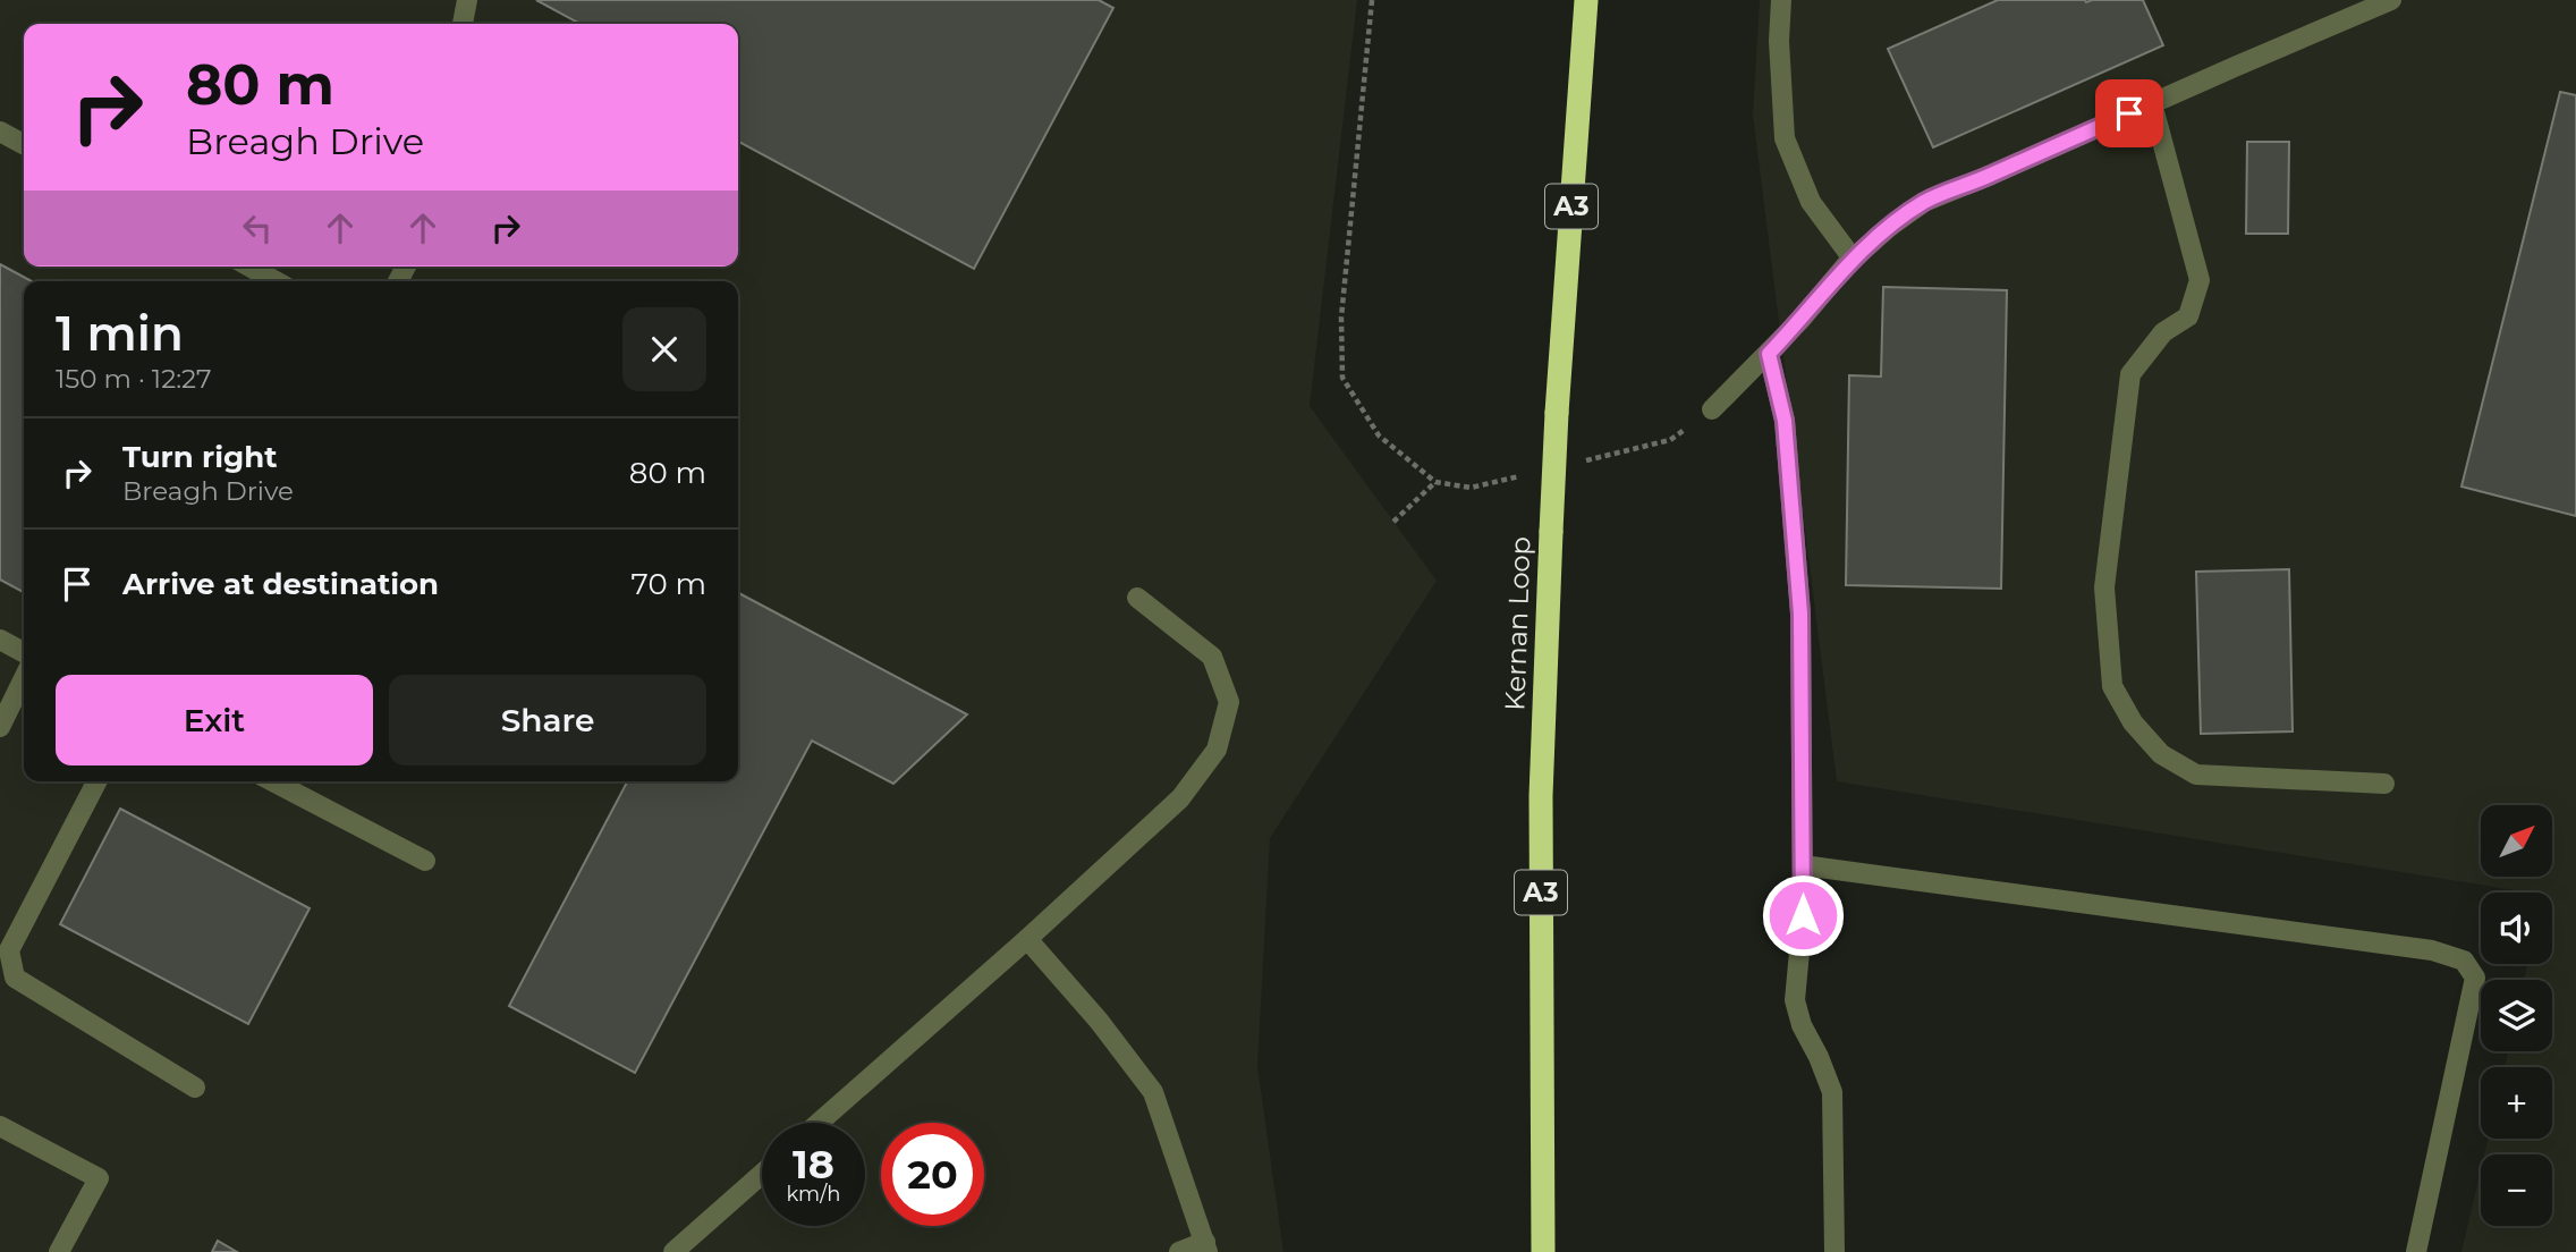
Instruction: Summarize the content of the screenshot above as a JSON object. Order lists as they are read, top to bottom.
{
  "streets": {
    "highway": ["A3", "Kernan Loop"]
  },
  "north": "top right",
  "page": {
    "turn": ["80 m", "Breagh Drive"],
    "heading": ["1 min", "150 m · 12:27"],
    "list": [
      {
        "name": "Turn right",
        "note": "Breagh Drive",
        "value": "80 m"
      },
      {
        "name": "Arrive at destination",
        "value": "70 m"
      }
    ],
    "buttons": ["Exit", "Share"],
    "map_buttons": ["+", "−"],
    "speed": "18 km/h",
    "limit": "20"
  }
}
